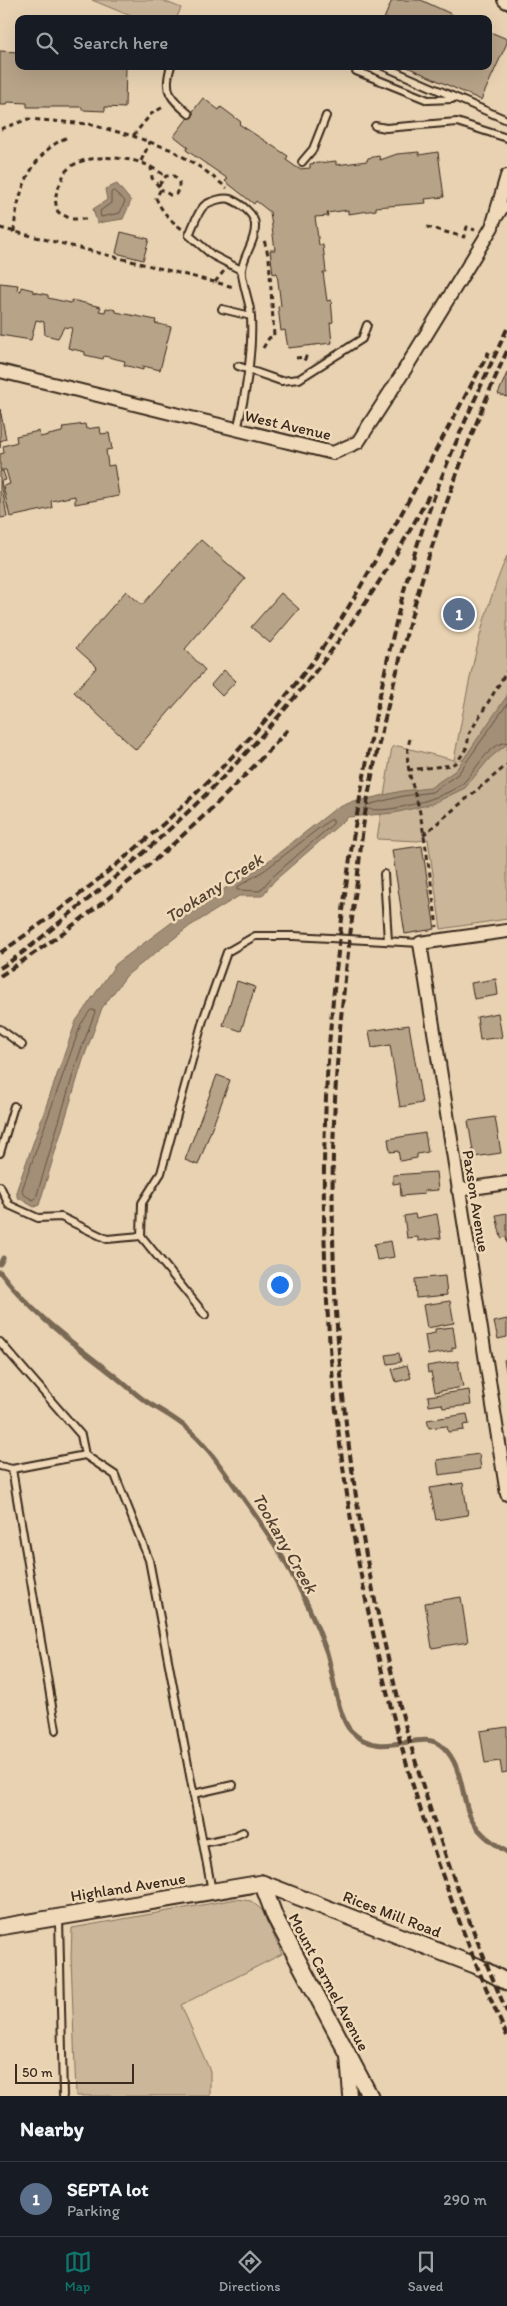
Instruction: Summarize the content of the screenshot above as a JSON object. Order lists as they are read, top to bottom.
{
  "streets": {
    "street": [
      "West Avenue",
      "Paxson Avenue",
      "Highland Avenue",
      "Rices Mill Road",
      "Mount Carmel Avenue"
    ]
  },
  "crossings": [
    ["Highland Avenue", "Rices Mill Road"],
    ["Highland Avenue", "Mount Carmel Avenue"],
    ["Rices Mill Road", "Mount Carmel Avenue"]
  ],
  "water": ["Tookany Creek"],
  "scale_bar": "50 m",
  "page": {
    "search": "Search here",
    "pins": "1",
    "scale": "50 m",
    "heading": "Nearby",
    "list": [
      {
        "mark": "1",
        "name": "SEPTA lot",
        "note": "Parking",
        "value": "290 m"
      }
    ],
    "nav": ["Map", "Directions", "Saved"]
  }
}
